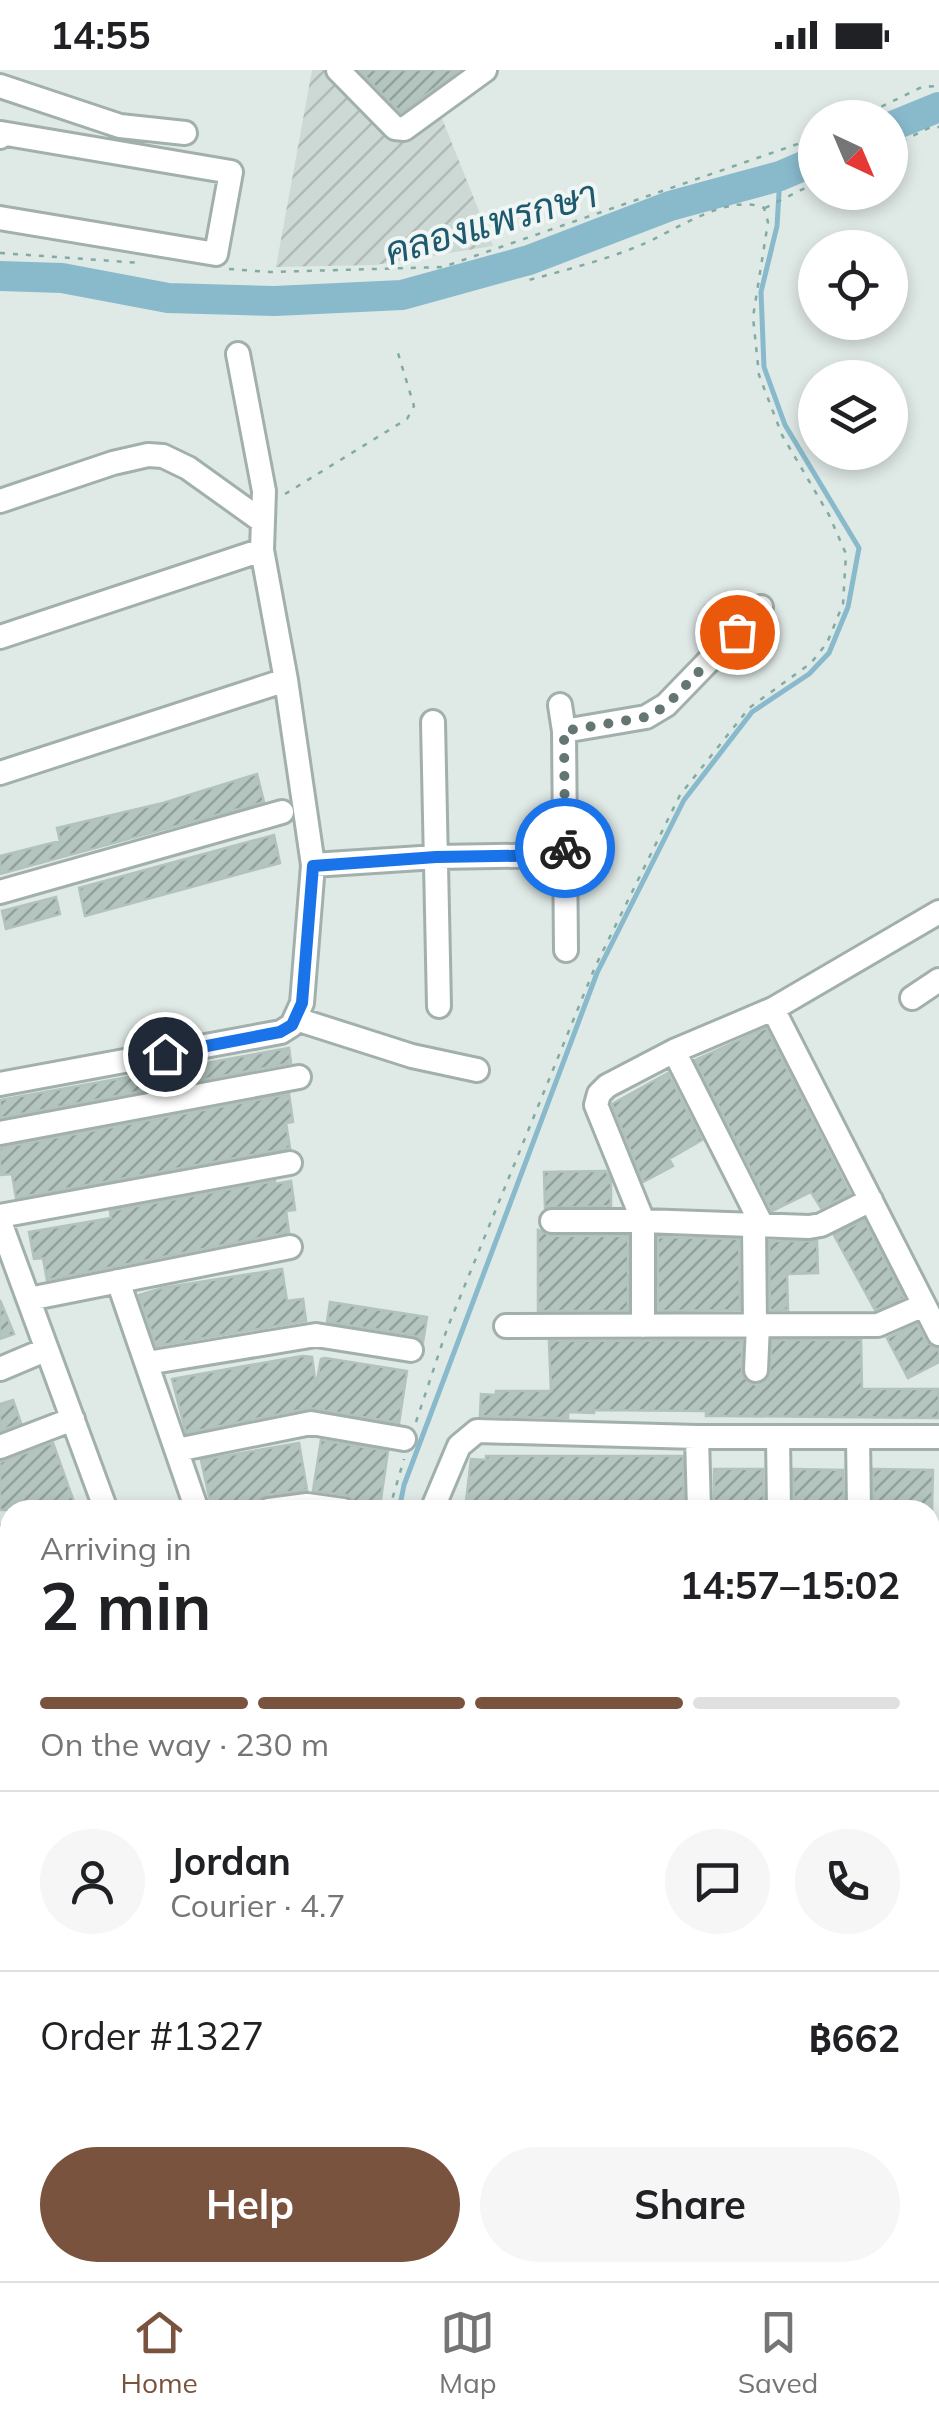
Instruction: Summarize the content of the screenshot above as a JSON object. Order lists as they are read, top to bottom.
{
  "water": ["คลองแพรกษา"],
  "north": "bottom right",
  "page": {
    "status": "14:55",
    "heading": ["2 min", "Arriving in", "14:57–15:02"],
    "panel": [
      "Jordan",
      "Courier · 4.7",
      "Order #1327",
      "฿662"
    ],
    "bar": "On the way · 230 m",
    "buttons": ["Help", "Share"],
    "tabs": ["Home", "Map", "Saved"]
  }
}
